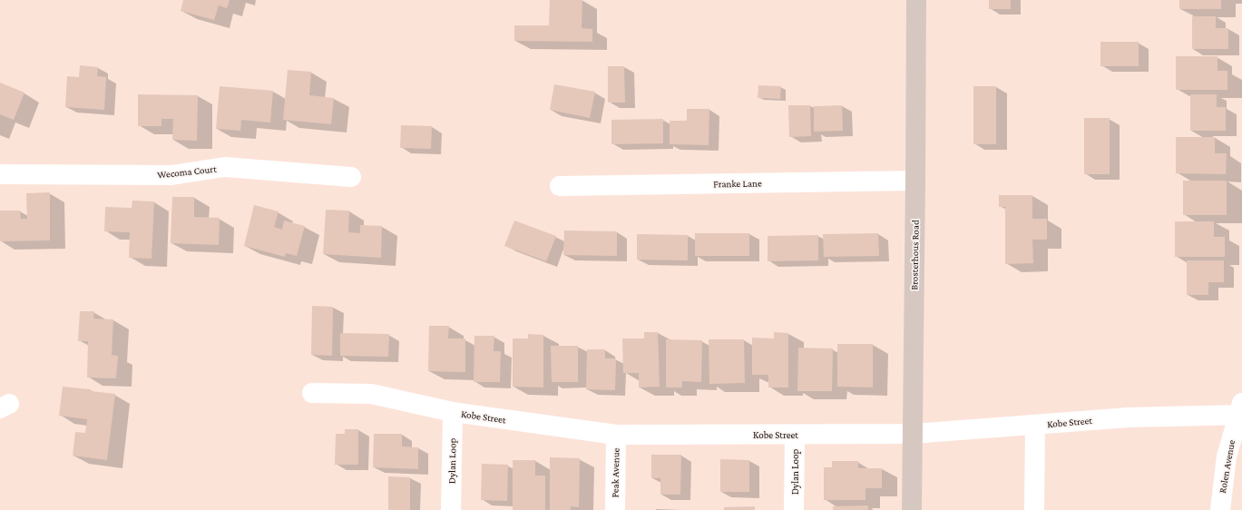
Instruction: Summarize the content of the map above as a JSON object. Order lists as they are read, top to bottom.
{
  "streets": {
    "street": [
      "Wecoma Court",
      "Franke Lane",
      "Brosterhous Road",
      "Kobe Street",
      "Dylan Loop",
      "Rolen Avenue",
      "Peak Avenue"
    ]
  },
  "crossings": [
    ["Franke Lane", "Brosterhous Road"],
    ["Brosterhous Road", "Kobe Street"],
    ["Kobe Street", "Dylan Loop"],
    ["Kobe Street", "Rolen Avenue"],
    ["Kobe Street", "Peak Avenue"]
  ]
}
